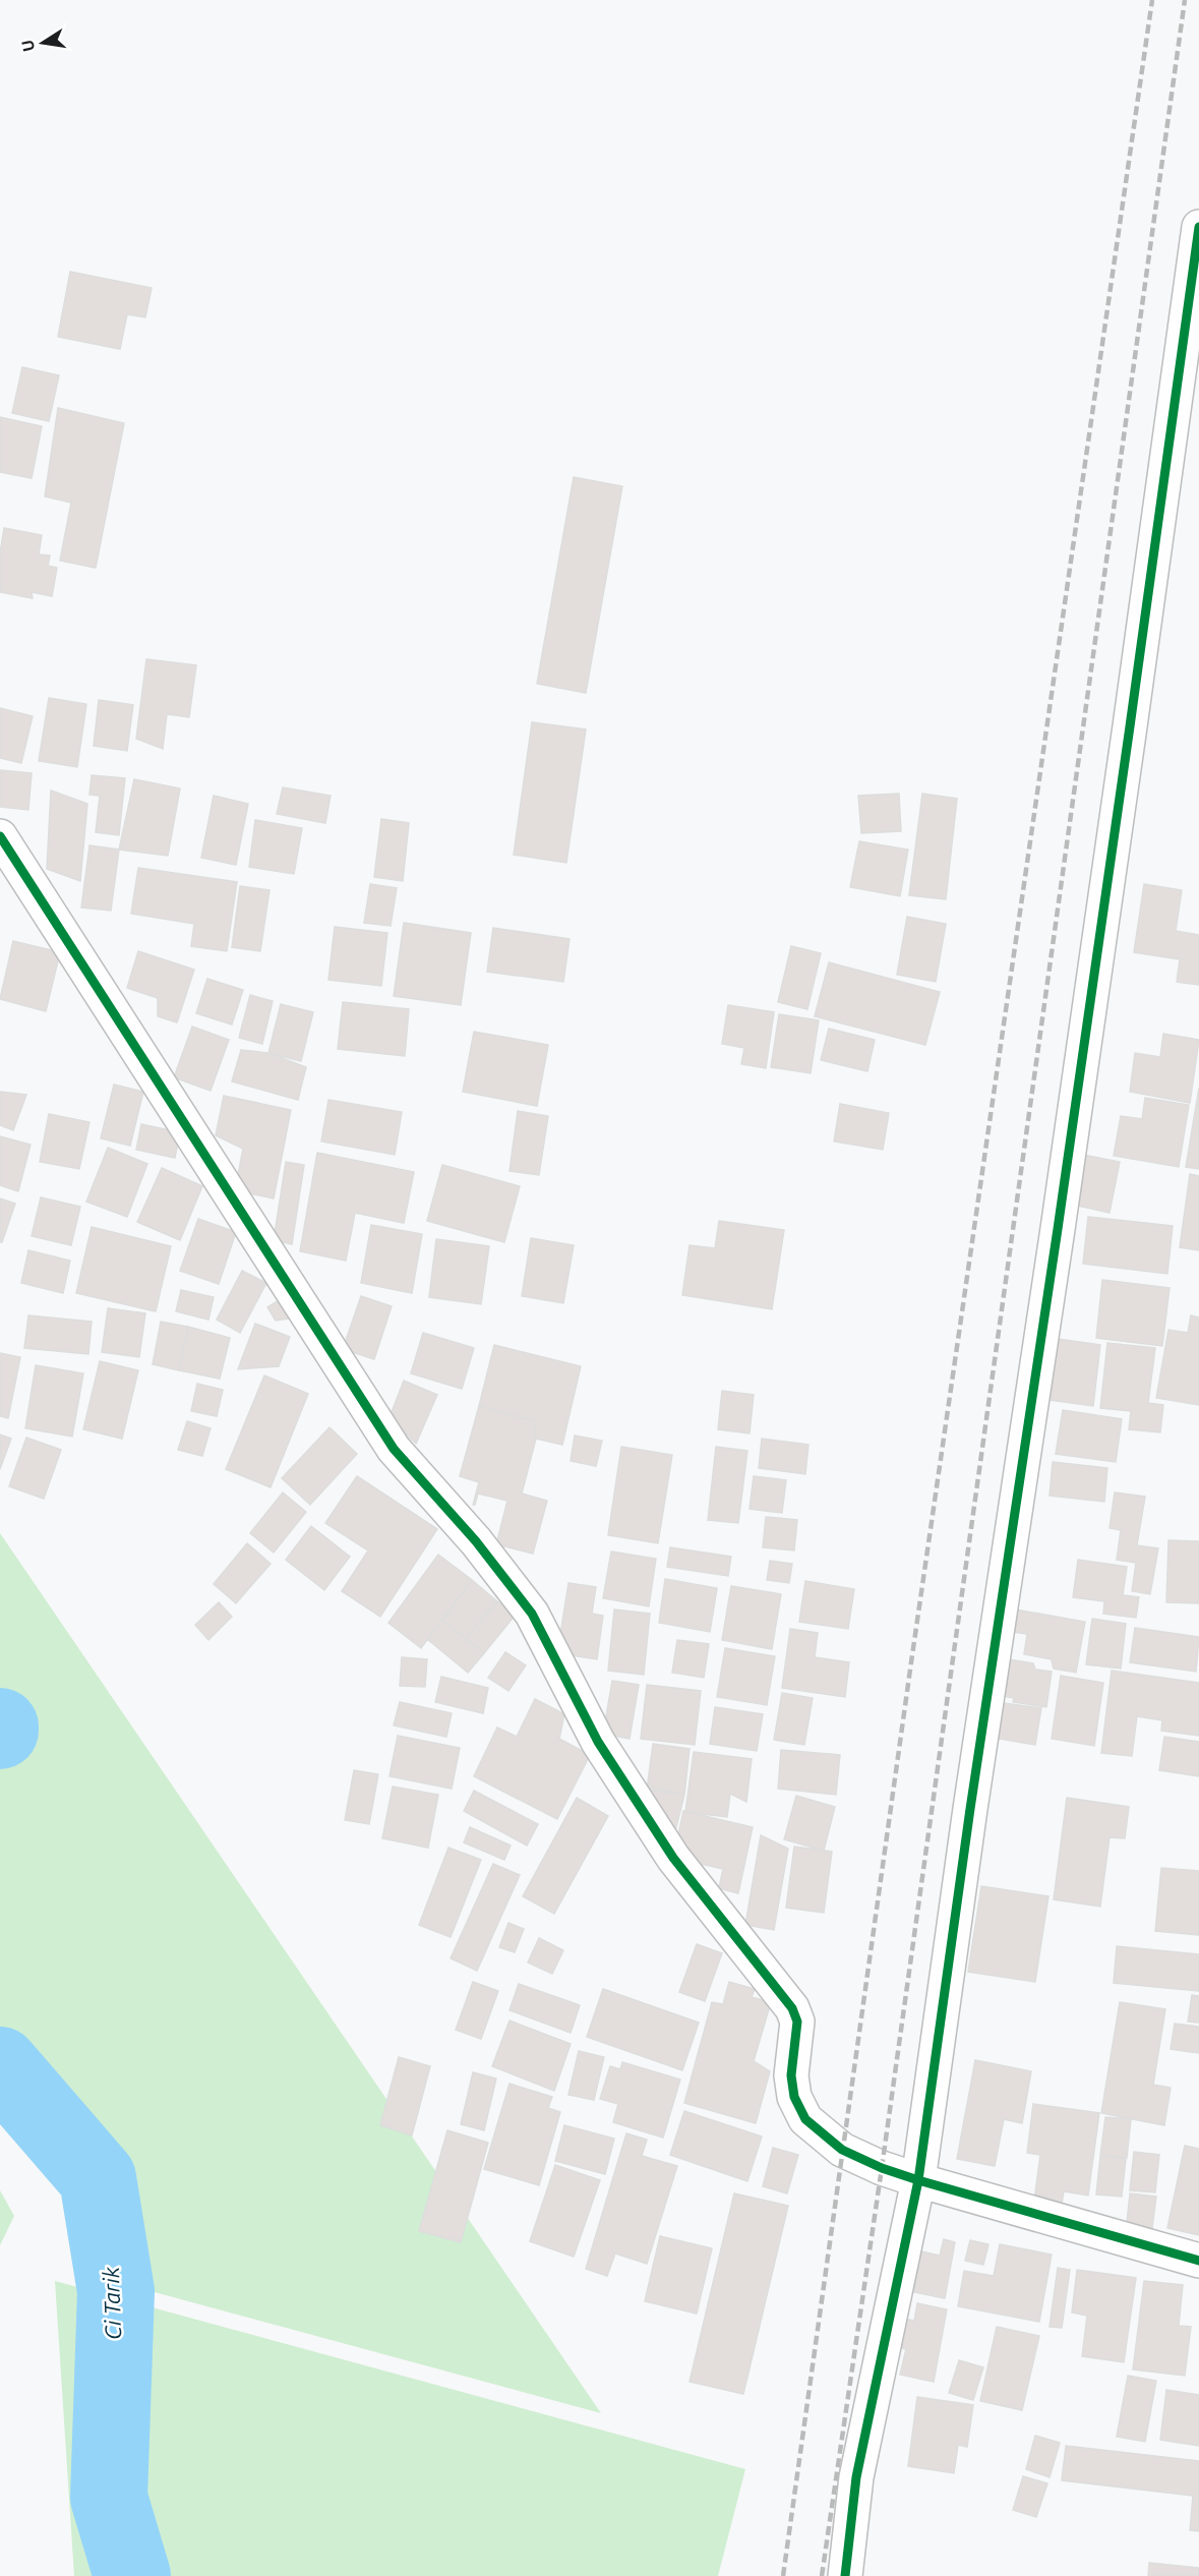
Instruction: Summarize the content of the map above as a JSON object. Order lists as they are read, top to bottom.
{
  "water": ["Ci Tarik"],
  "north": "left"
}
